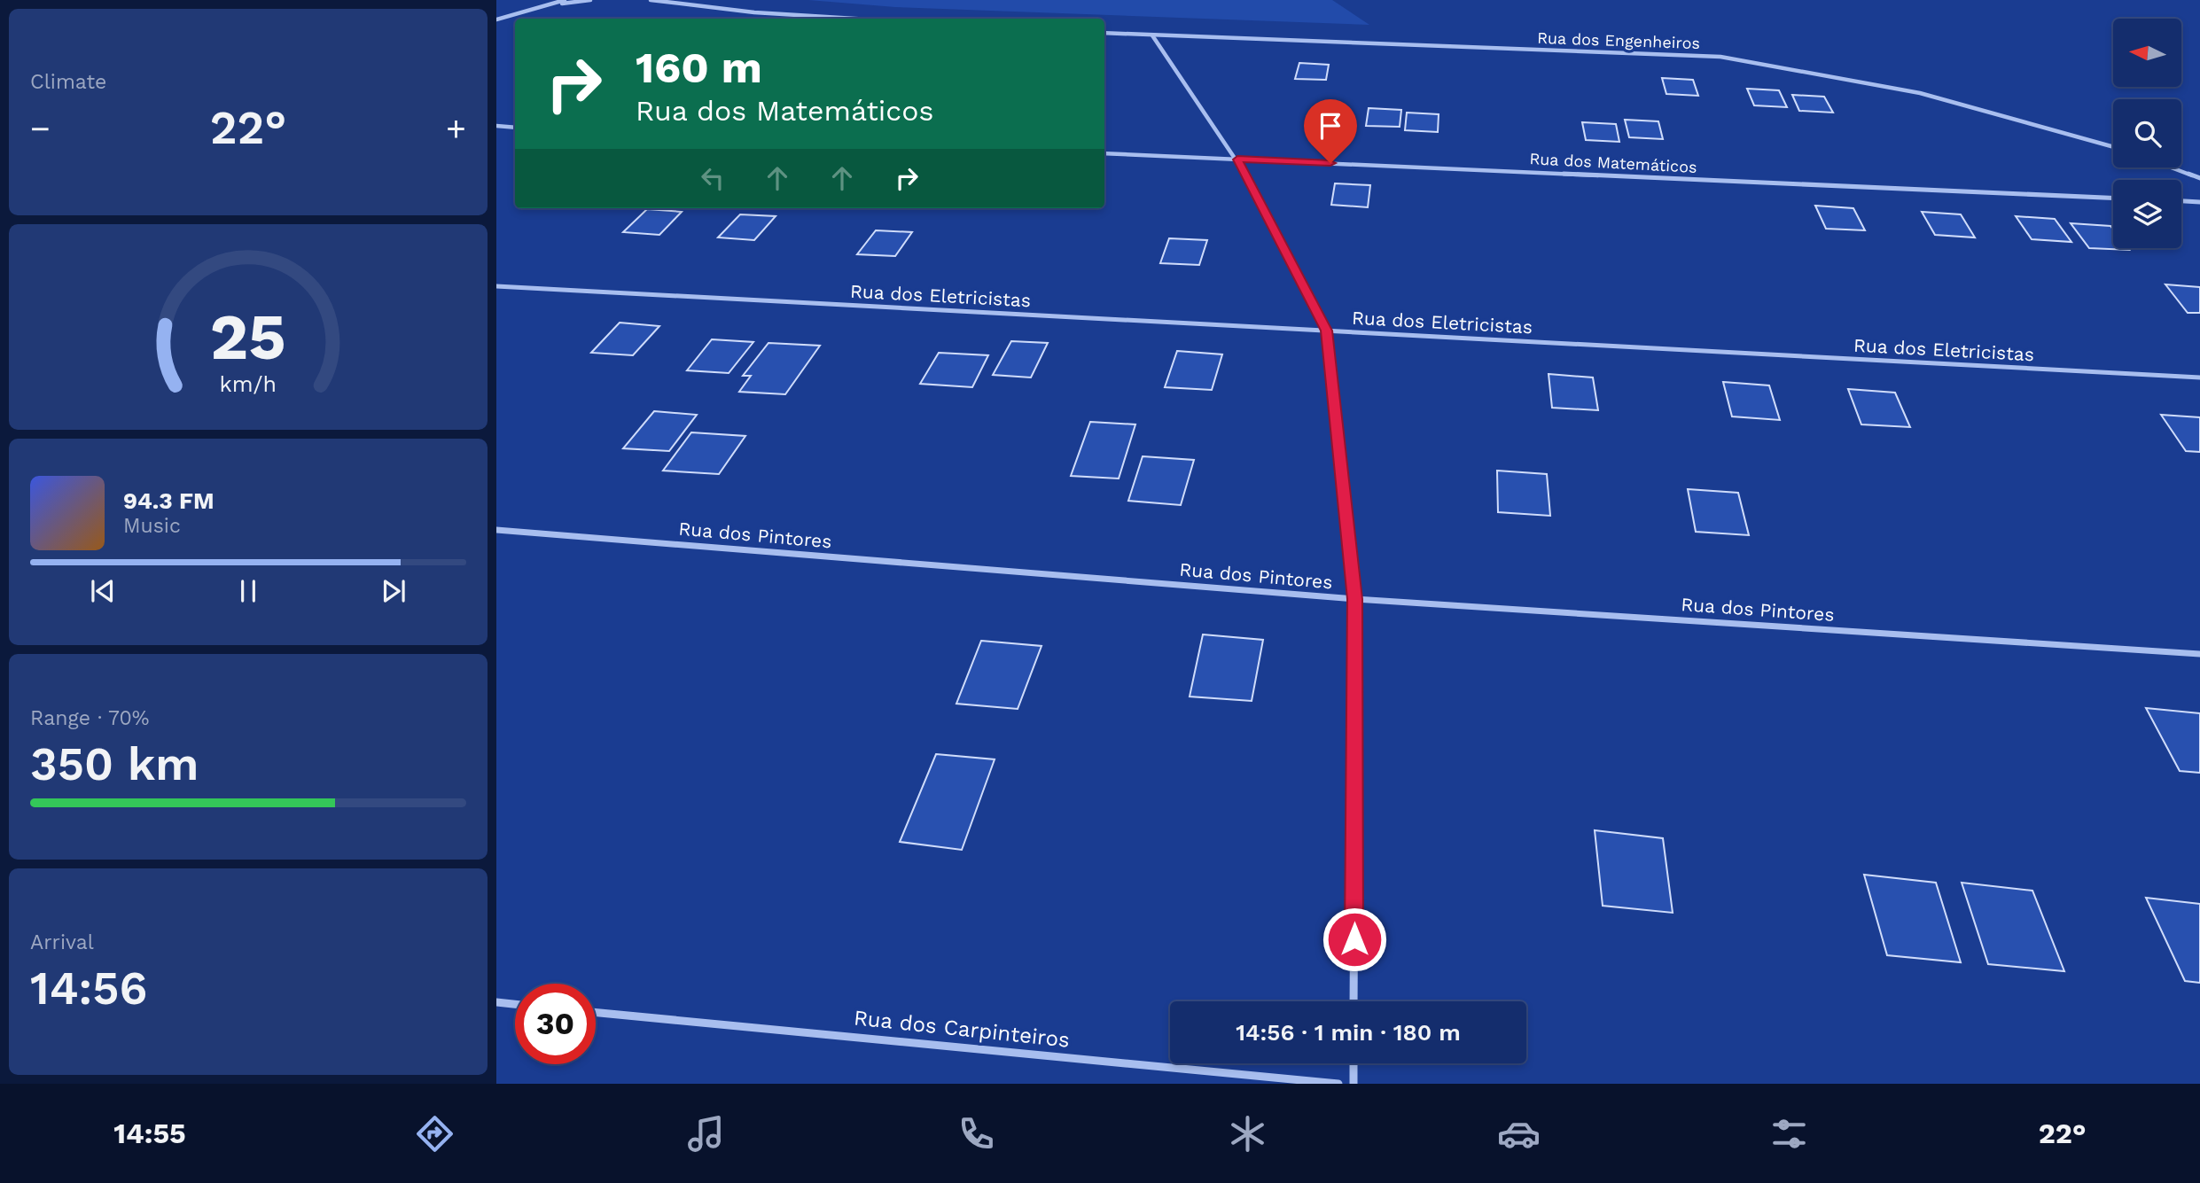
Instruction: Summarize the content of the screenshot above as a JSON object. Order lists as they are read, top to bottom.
{
  "streets": {
    "street": [
      "Rua dos Engenheiros",
      "Rua dos Matemáticos",
      "Rua dos Eletricistas",
      "Rua dos Pintores",
      "Rua dos Carpinteiros"
    ]
  },
  "north": "left",
  "page": {
    "tile": [
      "Climate",
      ["Range · 70%", "350 km"],
      ["Arrival", "14:56"]
    ],
    "turn": ["160 m", "Rua dos Matemáticos"],
    "heat": ["−", "22°", "+"],
    "song": ["94.3 FM", "Music"],
    "limit": "30",
    "trip": "14:56 · 1 min · 180 m",
    "tabs": ["14:55", "22°"],
    "gauge": ["25", "km/h"]
  }
}
